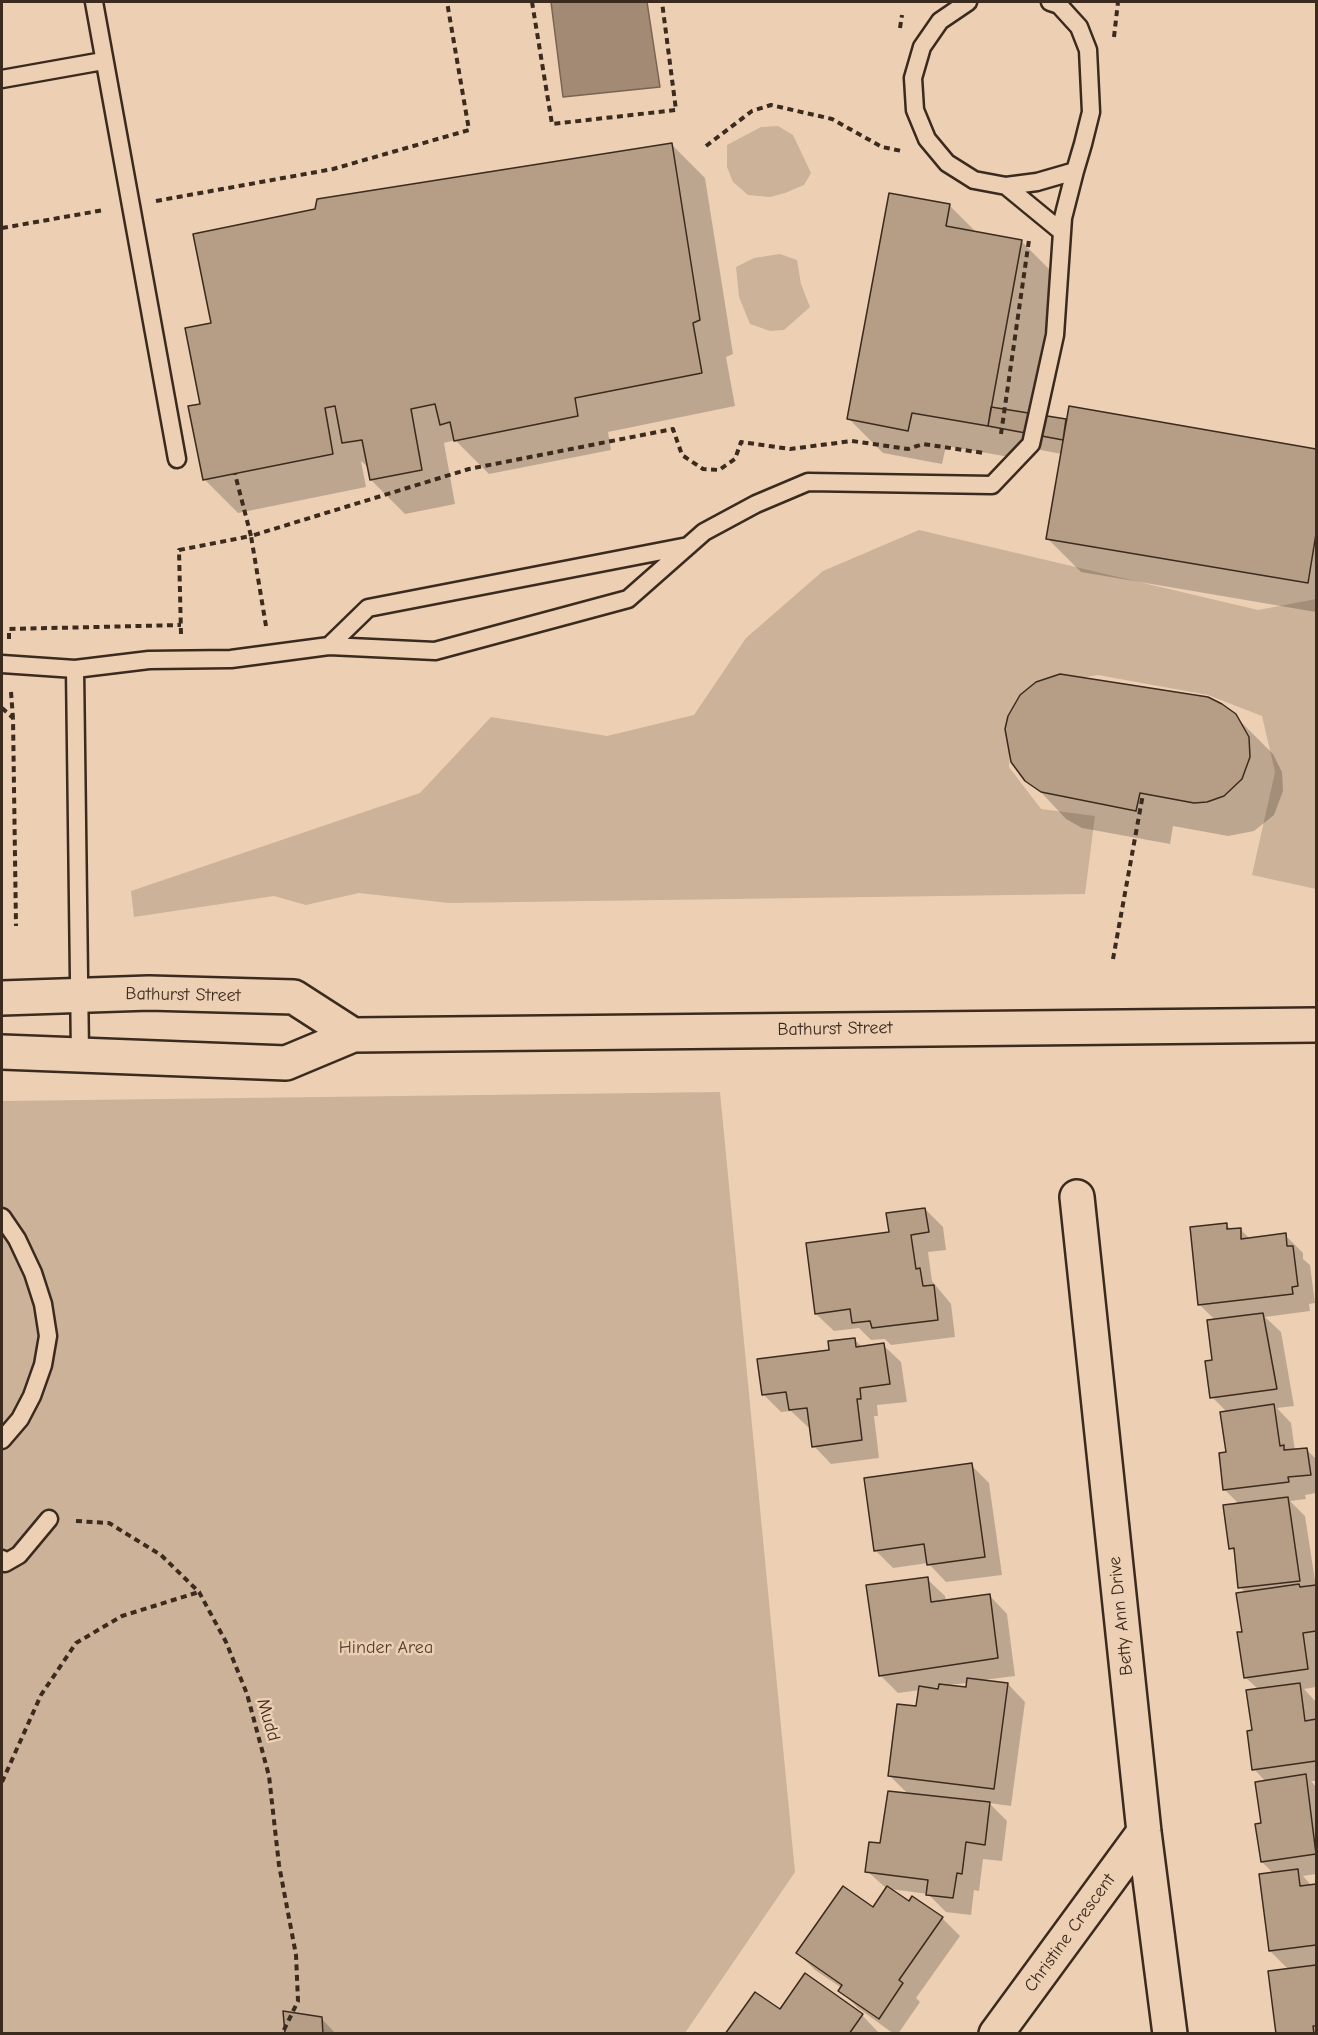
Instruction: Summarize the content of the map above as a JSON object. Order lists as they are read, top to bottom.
{
  "streets": {
    "main road": ["Bathurst Street", "Betty Ann Drive", "Christine Crescent"],
    "path": ["Mudd"]
  },
  "crossings": [
    ["Betty Ann Drive", "Christine Crescent"]
  ],
  "parks": ["Hinder Area"]
}
